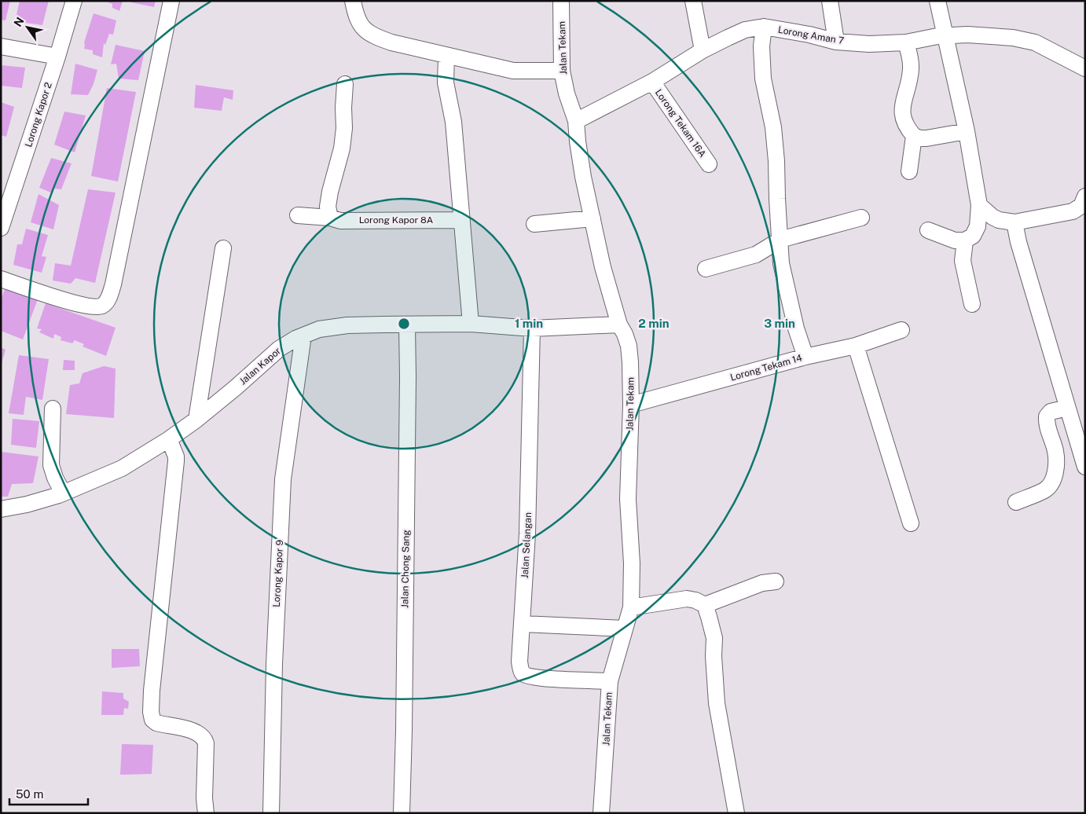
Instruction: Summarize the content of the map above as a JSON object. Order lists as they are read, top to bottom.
{
  "streets": {
    "street": [
      "Lorong Aman 7",
      "Jalan Tekam",
      "Lorong Kapor 2",
      "Lorong Tekam 16A",
      "Lorong Kapor 8A",
      "Jalan Kapor",
      "Lorong Tekam 14",
      "Jalan Selangan",
      "Jalan Chong Sang",
      "Lorong Kapor 9"
    ]
  },
  "crossings": [
    ["Lorong Aman 7", "Jalan Tekam"],
    ["Lorong Aman 7", "Lorong Tekam 16A"],
    ["Jalan Tekam", "Jalan Kapor"],
    ["Jalan Tekam", "Lorong Tekam 14"],
    ["Jalan Tekam", "Jalan Selangan"],
    ["Jalan Kapor", "Jalan Selangan"],
    ["Jalan Kapor", "Jalan Chong Sang"],
    ["Jalan Kapor", "Lorong Kapor 9"]
  ],
  "scale_bar": "50 m",
  "north": "top left",
  "rings": ["1 min", "2 min", "3 min"]
}
